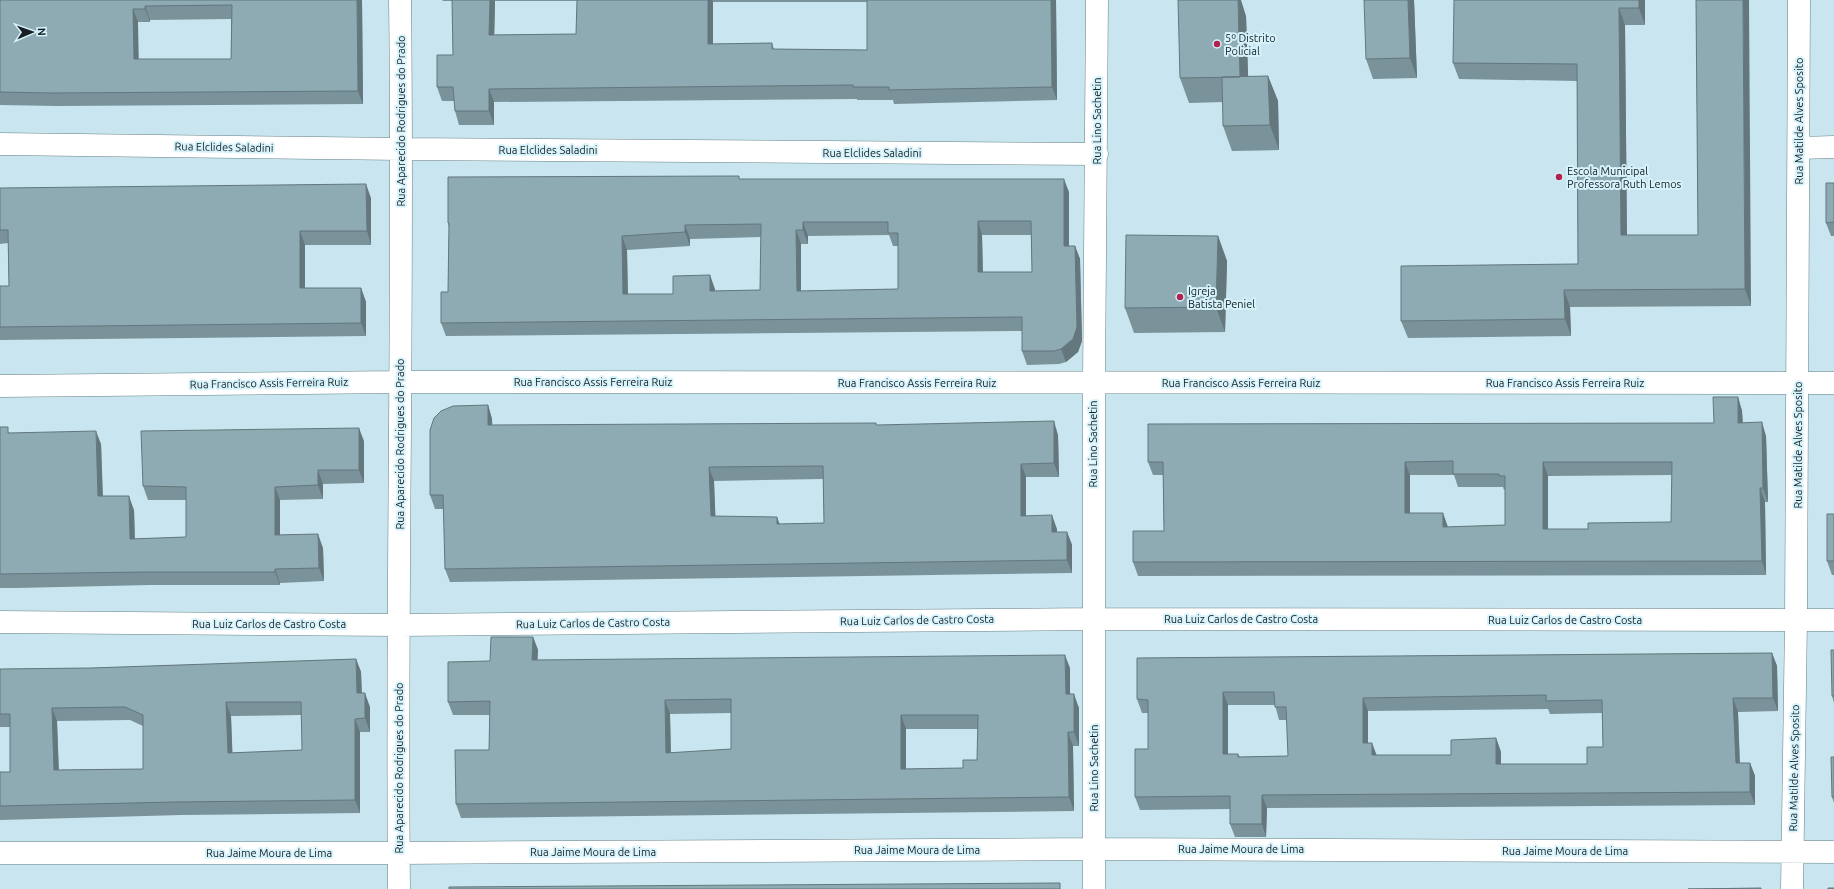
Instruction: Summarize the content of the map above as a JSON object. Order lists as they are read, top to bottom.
{
  "streets": {
    "street": [
      "Rua Aparecido Rodrigues do Prado",
      "Rua Lino Sachetin",
      "Rua Matilde Alves Sposito",
      "Rua Elclides Saladini",
      "Rua Francisco Assis Ferreira Ruiz",
      "Rua Luiz Carlos de Castro Costa",
      "Rua Jaime Moura de Lima"
    ]
  },
  "crossings": [
    ["Rua Aparecido Rodrigues do Prado", "Rua Elclides Saladini"],
    ["Rua Aparecido Rodrigues do Prado", "Rua Francisco Assis Ferreira Ruiz"],
    ["Rua Aparecido Rodrigues do Prado", "Rua Luiz Carlos de Castro Costa"],
    ["Rua Aparecido Rodrigues do Prado", "Rua Jaime Moura de Lima"],
    ["Rua Lino Sachetin", "Rua Elclides Saladini"],
    ["Rua Lino Sachetin", "Rua Francisco Assis Ferreira Ruiz"],
    ["Rua Lino Sachetin", "Rua Luiz Carlos de Castro Costa"],
    ["Rua Lino Sachetin", "Rua Jaime Moura de Lima"],
    ["Rua Matilde Alves Sposito", "Rua Francisco Assis Ferreira Ruiz"],
    ["Rua Matilde Alves Sposito", "Rua Luiz Carlos de Castro Costa"],
    ["Rua Matilde Alves Sposito", "Rua Jaime Moura de Lima"]
  ],
  "places": ["5º Distrito Policial", "Escola Municipal Professora Ruth Lemos", "Igreja Batista Peniel"],
  "north": "right"
}
